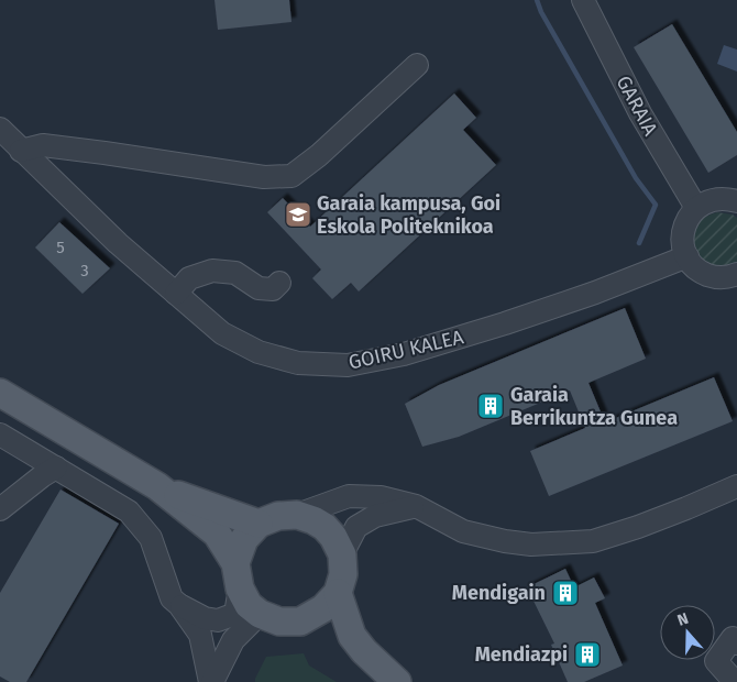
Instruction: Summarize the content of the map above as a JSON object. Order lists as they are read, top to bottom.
{
  "streets": {
    "street": ["GARAIA", "GOIRU KALEA"]
  },
  "places": {
    "school or university": ["Garaia kampusa, Goi Eskola Politeknikoa"],
    "building": ["Garaia Berrikuntza Gunea", "Mendigain", "Mendiazpi"]
  },
  "house_numbers": ["5", "3"],
  "north": "top"
}
